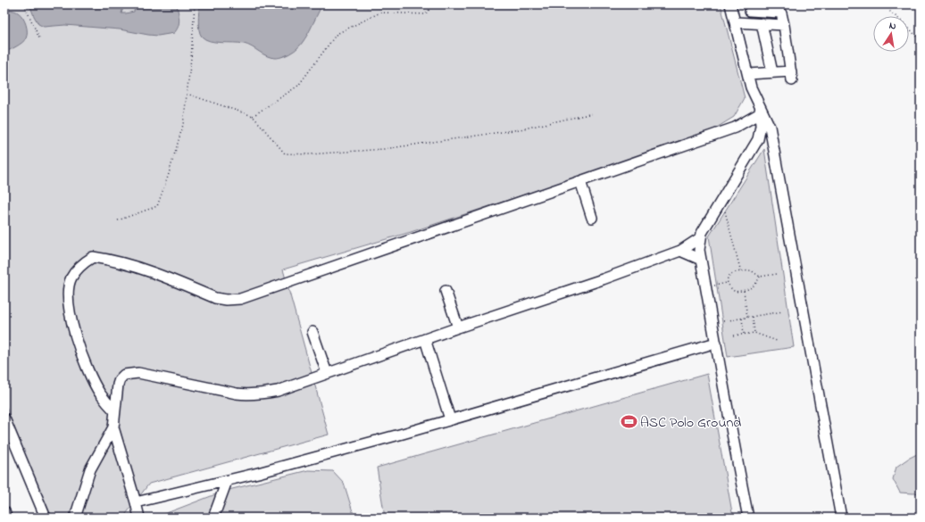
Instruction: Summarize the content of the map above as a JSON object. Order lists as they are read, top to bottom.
{
  "places": {
    "sports": ["ASC Polo Ground"]
  },
  "north": "top"
}
